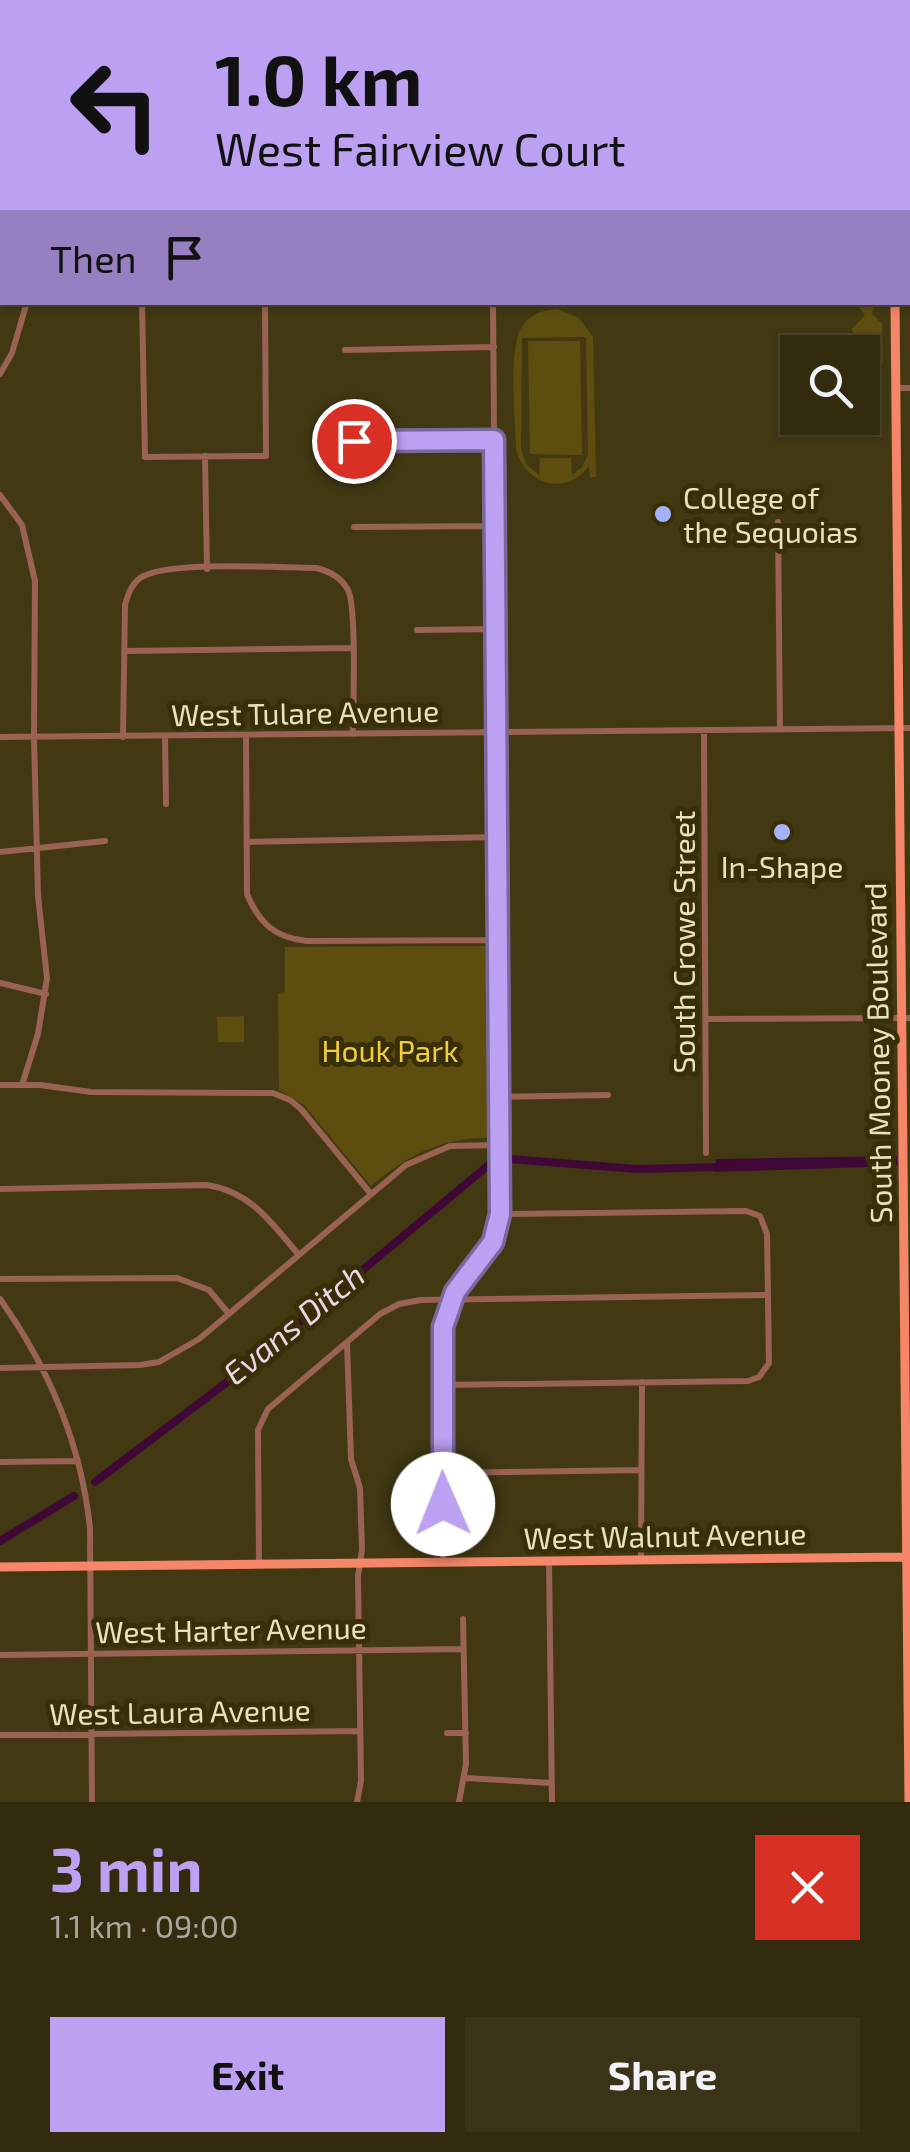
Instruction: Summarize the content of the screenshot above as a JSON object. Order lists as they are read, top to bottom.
{
  "streets": {
    "main road": ["South Mooney Boulevard", "West Walnut Avenue"],
    "street": [
      "West Tulare Avenue",
      "South Crowe Street",
      "West Harter Avenue",
      "West Laura Avenue"
    ]
  },
  "crossings": [
    ["West Tulare Avenue", "South Crowe Street"],
    ["West Tulare Avenue", "South Mooney Boulevard"],
    ["South Mooney Boulevard", "West Walnut Avenue"]
  ],
  "water": ["Evans Ditch"],
  "parks": ["Houk Park"],
  "places": ["College of the Sequoias", "In-Shape"],
  "page": {
    "turn": ["1.0 km", "West Fairview Court"],
    "then": "Then",
    "heading": ["3 min", "1.1 km · 09:00"],
    "buttons": ["Exit", "Share"]
  }
}
